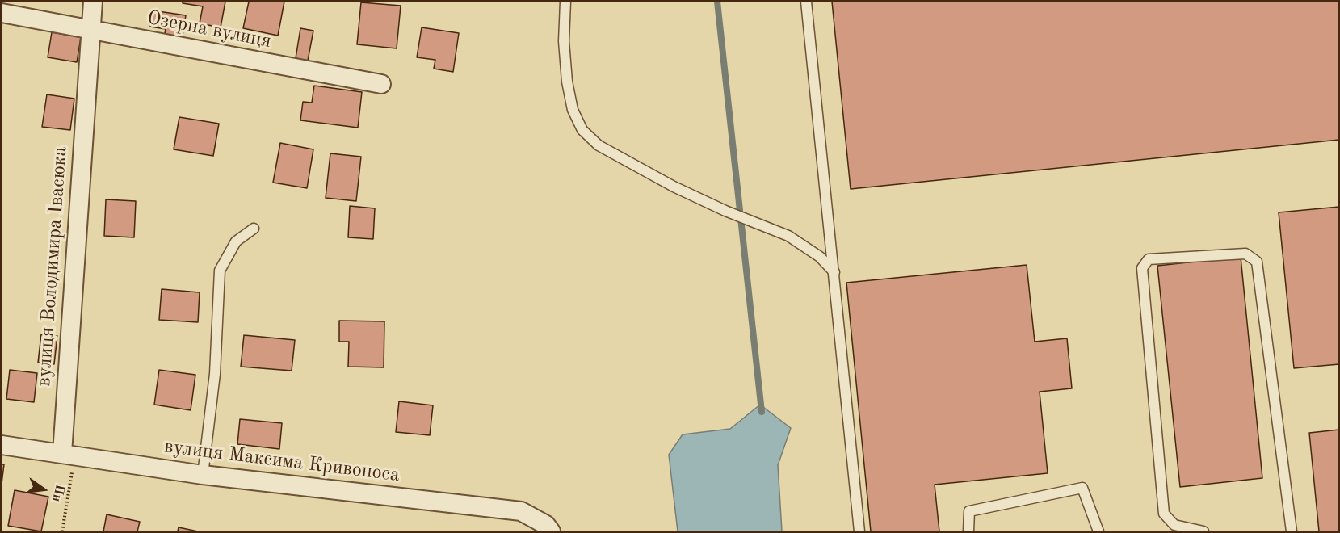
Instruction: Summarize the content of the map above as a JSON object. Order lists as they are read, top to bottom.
{
  "streets": {
    "street": ["Озерна вулиця", "вулиця Володимира Івасюка", "вулиця Максима Кривоноса"]
  },
  "crossings": [
    ["Озерна вулиця", "вулиця Володимира Івасюка"],
    ["вулиця Володимира Івасюка", "вулиця Максима Кривоноса"]
  ],
  "north": "right"
}
